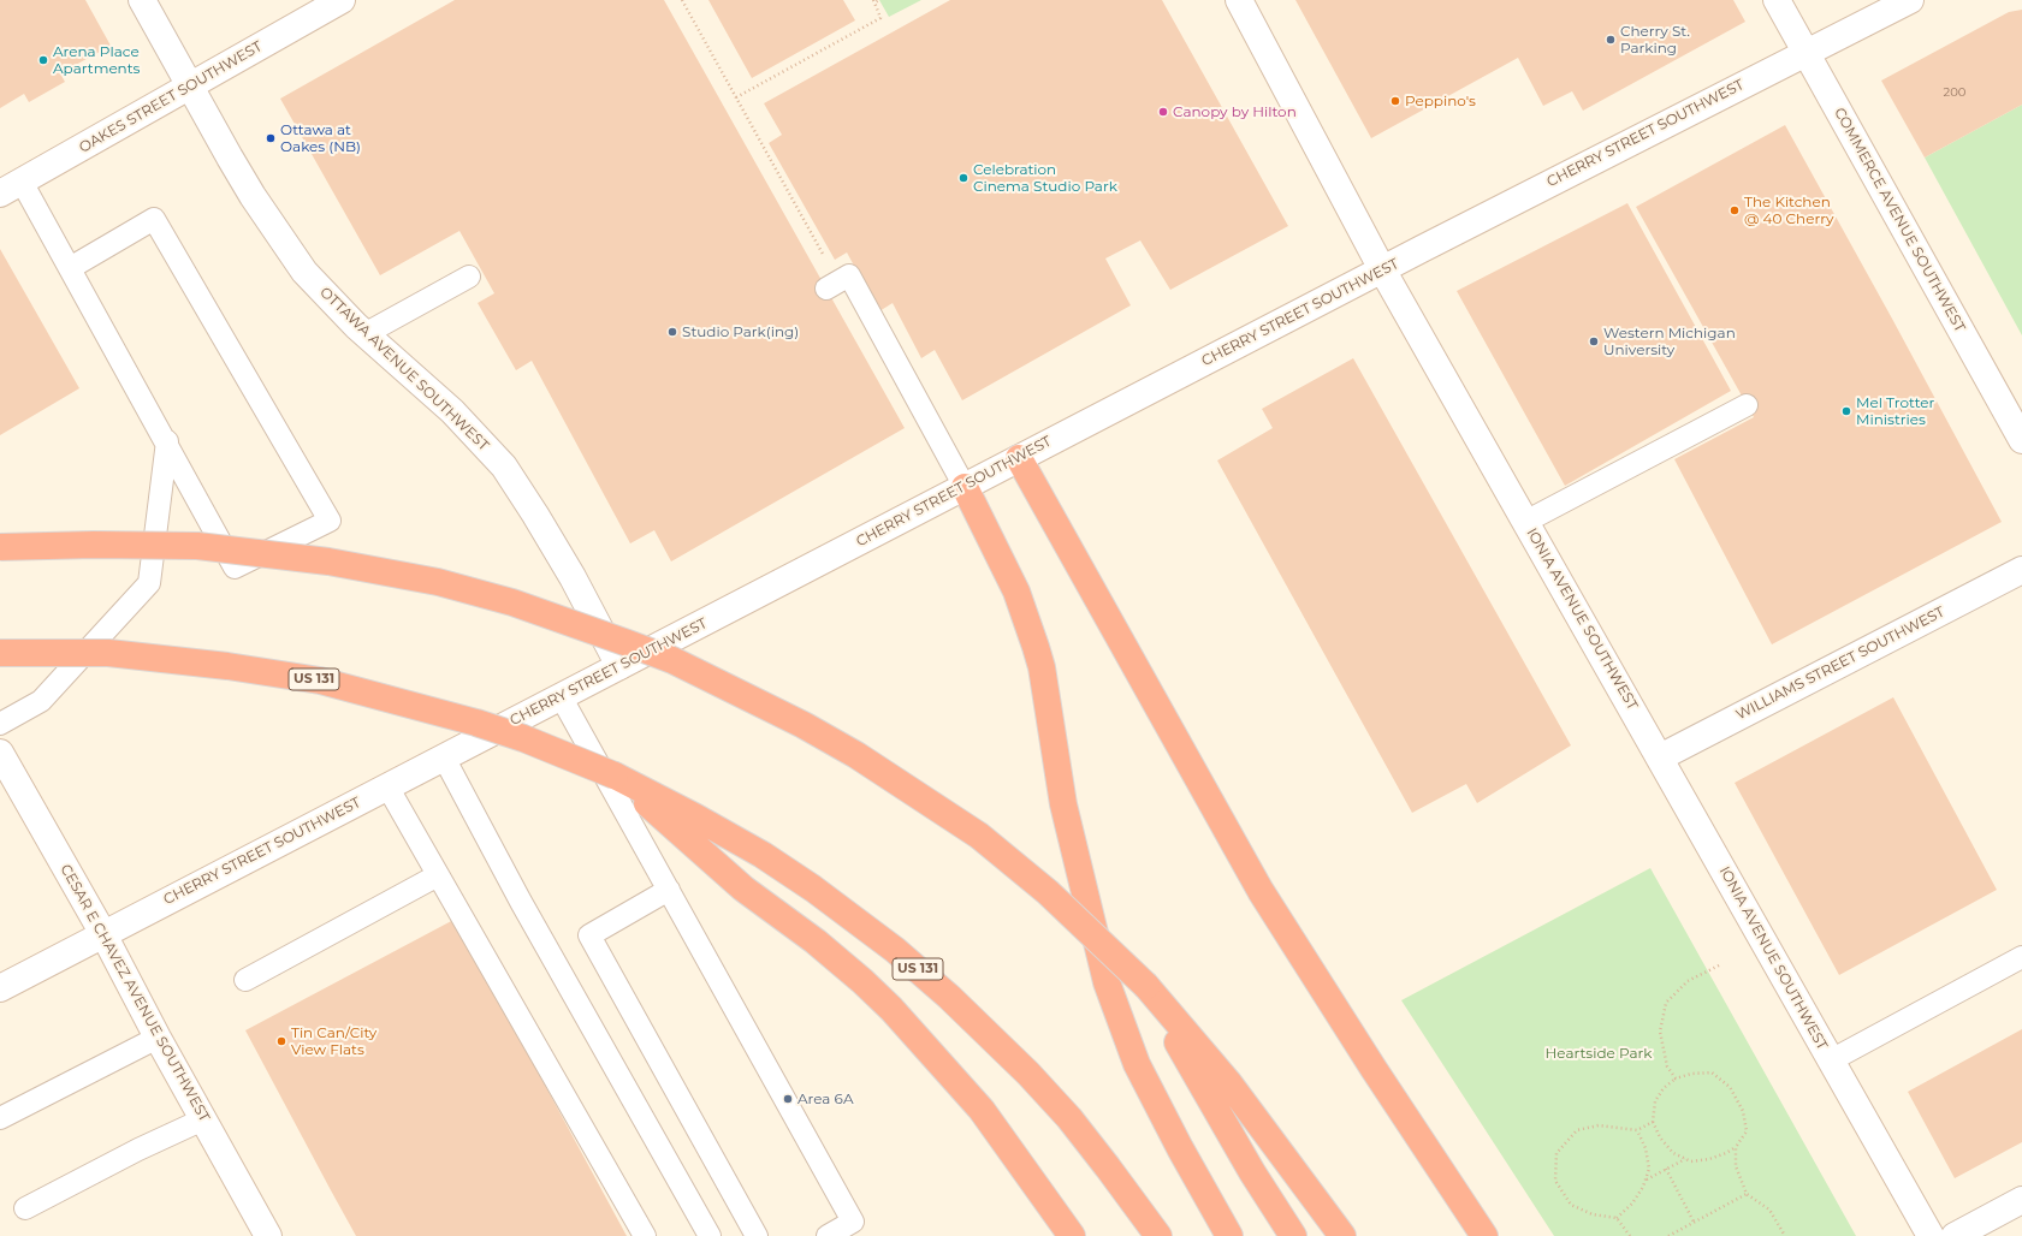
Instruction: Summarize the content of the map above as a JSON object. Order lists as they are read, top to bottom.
{
  "streets": {
    "highway": ["US 131"],
    "street": [
      "OAKES STREET SOUTHWEST",
      "CHERRY STREET SOUTHWEST",
      "COMMERCE AVENUE SOUTHWEST",
      "OTTAWA AVENUE SOUTHWEST",
      "IONIA AVENUE SOUTHWEST",
      "WILLIAMS STREET SOUTHWEST",
      "CESAR E CHAVEZ AVENUE SOUTHWEST"
    ]
  },
  "crossings": [
    ["OAKES STREET SOUTHWEST", "OTTAWA AVENUE SOUTHWEST"],
    ["CHERRY STREET SOUTHWEST", "COMMERCE AVENUE SOUTHWEST"],
    ["CHERRY STREET SOUTHWEST", "OTTAWA AVENUE SOUTHWEST"],
    ["CHERRY STREET SOUTHWEST", "IONIA AVENUE SOUTHWEST"],
    ["CHERRY STREET SOUTHWEST", "CESAR E CHAVEZ AVENUE SOUTHWEST"],
    ["IONIA AVENUE SOUTHWEST", "WILLIAMS STREET SOUTHWEST"]
  ],
  "parks": ["Heartside Park"],
  "places": [
    "Cherry St. Parking",
    "Arena Place Apartments",
    "Peppino's",
    "Canopy by Hilton",
    "Ottawa at Oakes (NB)",
    "Celebration Cinema Studio Park",
    "The Kitchen @ 40 Cherry",
    "Studio Park(ing)",
    "Western Michigan University",
    "Mel Trotter Ministries",
    "Tin Can/City View Flats",
    "Area 6A"
  ],
  "house_numbers": ["200"]
}
